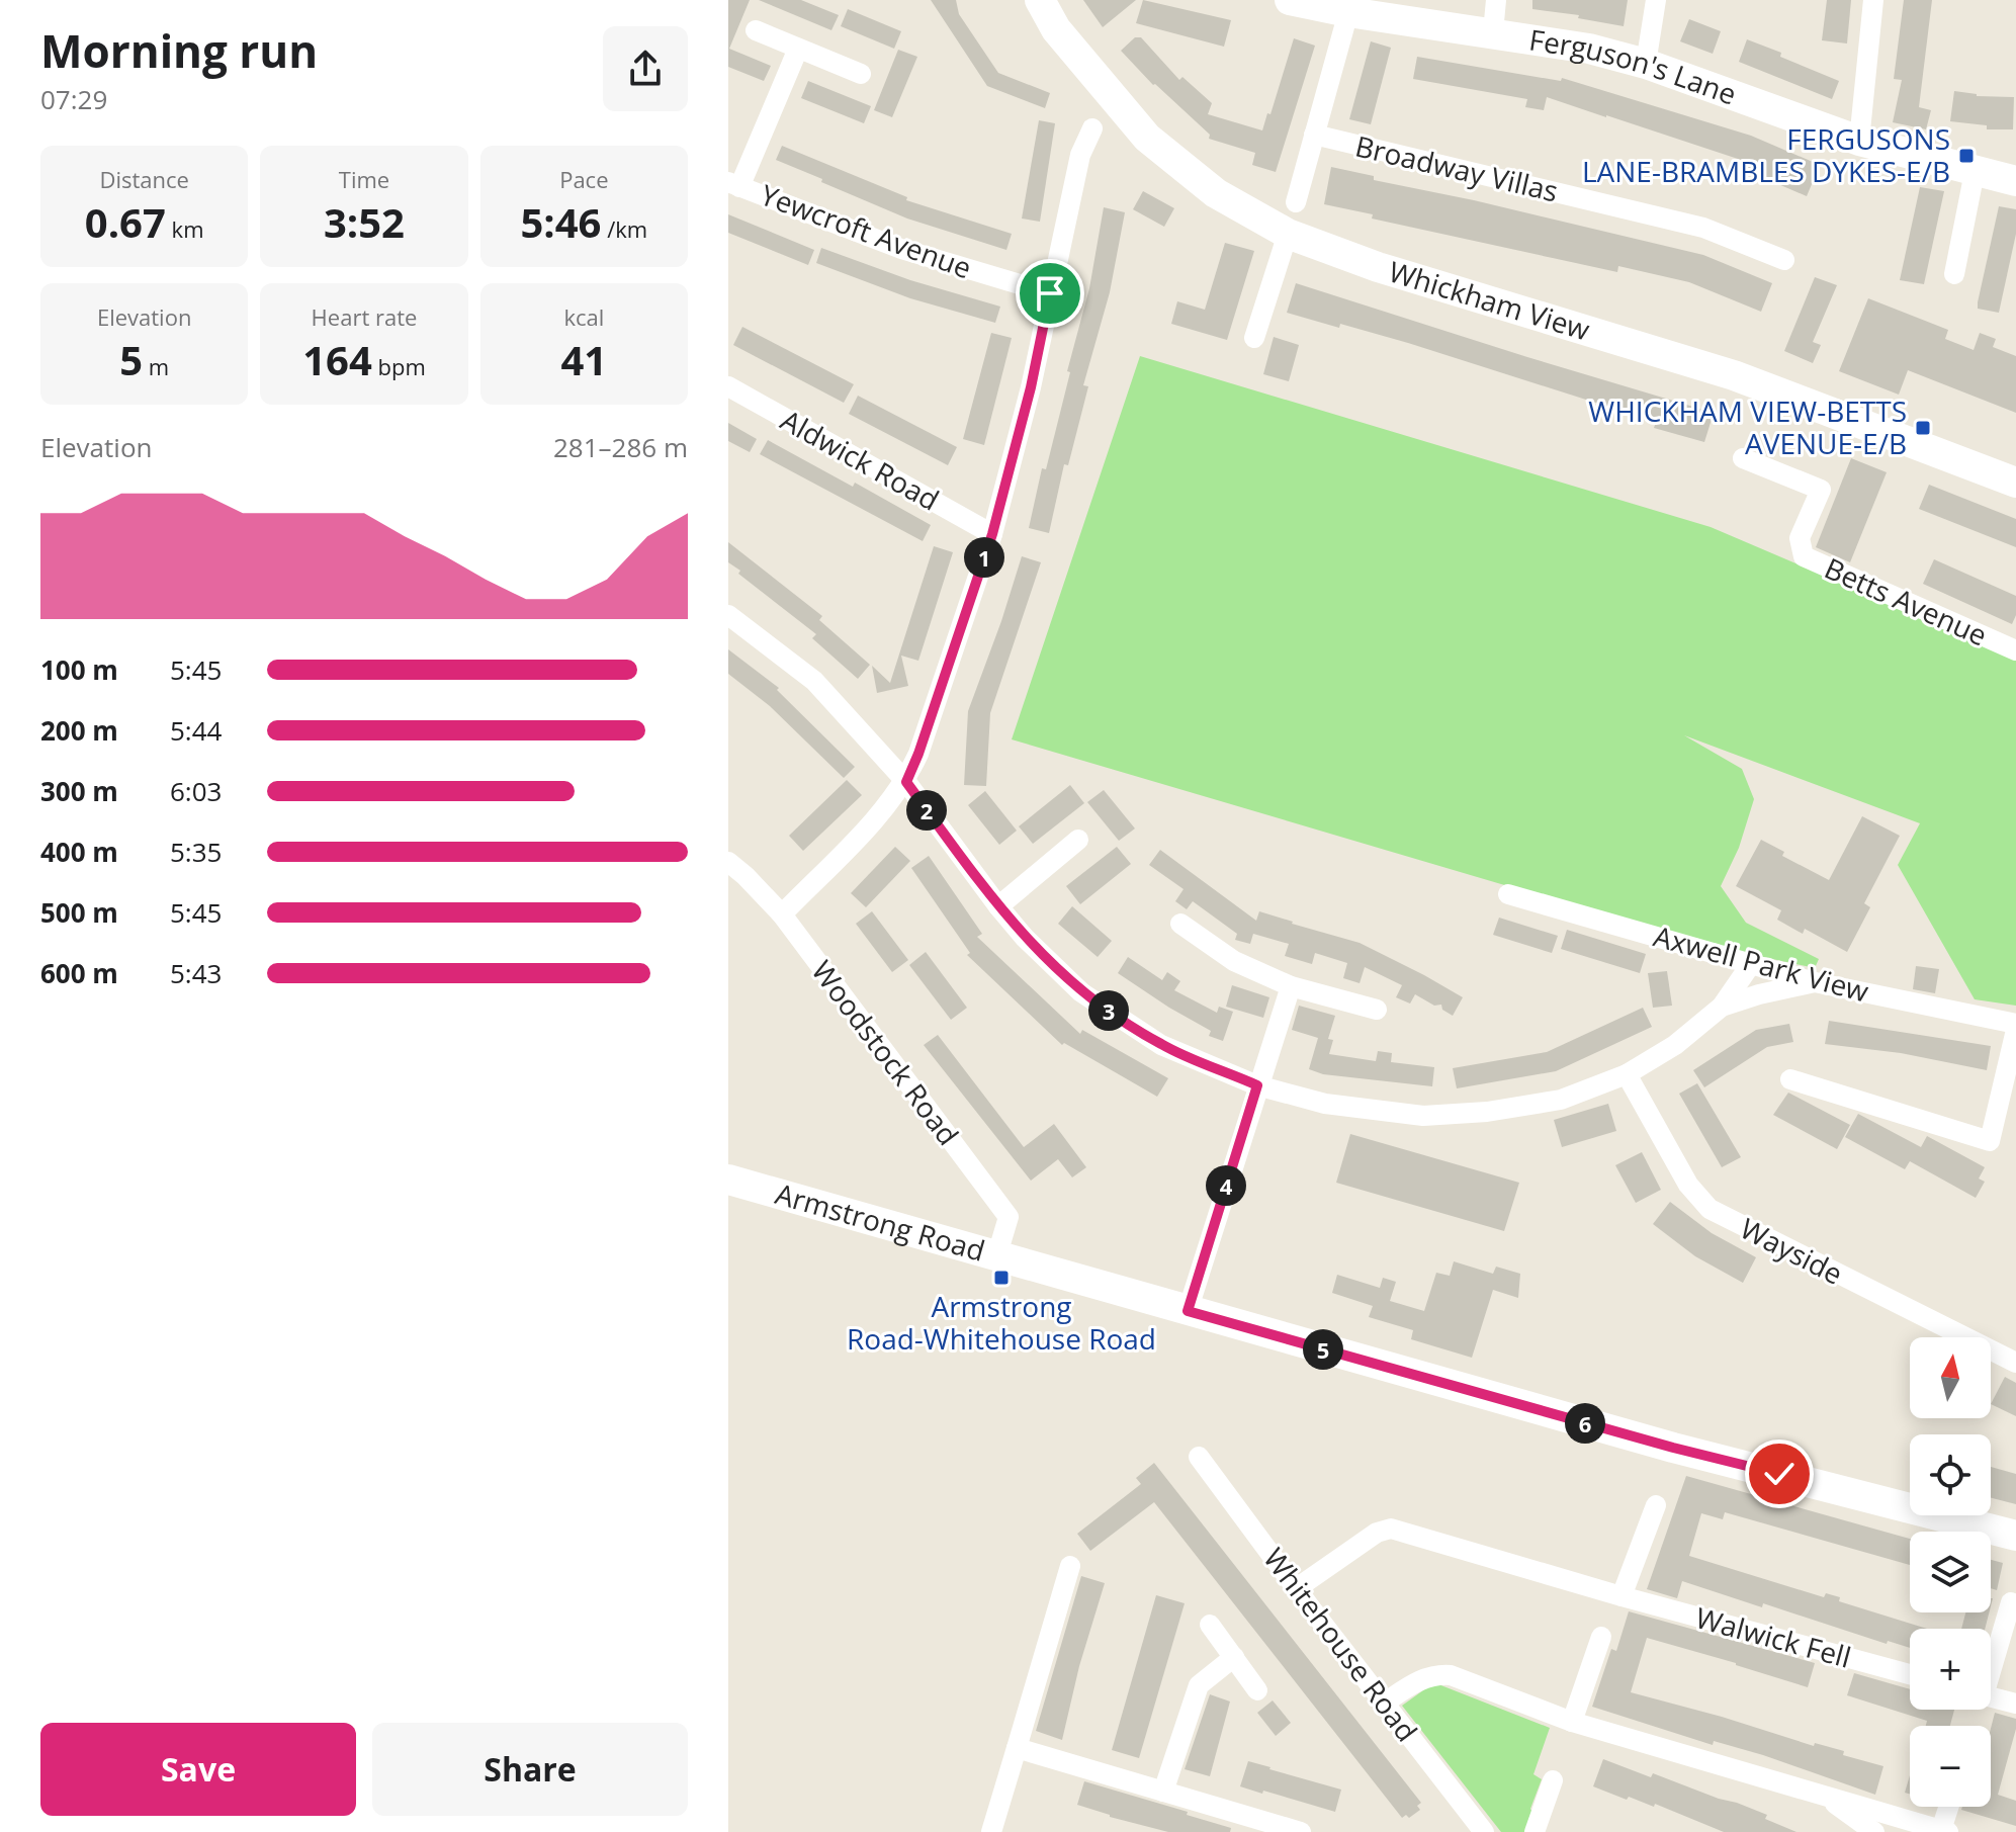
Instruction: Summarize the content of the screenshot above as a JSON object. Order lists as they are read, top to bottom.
{
  "streets": {
    "street": [
      "Ferguson's Lane",
      "Broadway Villas",
      "Yewcroft Avenue",
      "Whickham View",
      "Aldwick Road",
      "Betts Avenue",
      "Axwell Park View",
      "Woodstock Road",
      "Armstrong Road",
      "Wayside",
      "Walwick Fell",
      "Whitehouse Road"
    ]
  },
  "crossings": [
    ["Woodstock Road", "Armstrong Road"],
    ["Walwick Fell", "Whitehouse Road"]
  ],
  "places": {
    "transit": ["FERGUSONS LANE-BRAMBLES DYKES-E/B", "WHICKHAM VIEW-BETTS AVENUE-E/B", "Armstrong Road-Whitehouse Road"]
  },
  "north": "top",
  "page": {
    "heading": ["Morning run", "07:29"],
    "stats": [
      ["Distance", "0.67 km"],
      ["Time", "3:52"],
      ["Pace", "5:46 /km"],
      ["Elevation", "5 m"],
      ["Heart rate", "164 bpm"],
      ["kcal", "41"]
    ],
    "chart": ["Elevation", "281–286 m"],
    "pins": [
      "1",
      "2",
      "3",
      "4",
      "5",
      "6"
    ],
    "list": [
      {
        "name": "100 m",
        "note": "5:45"
      },
      {
        "name": "200 m",
        "note": "5:44"
      },
      {
        "name": "300 m",
        "note": "6:03"
      },
      {
        "name": "400 m",
        "note": "5:35"
      },
      {
        "name": "500 m",
        "note": "5:45"
      },
      {
        "name": "600 m",
        "note": "5:43"
      }
    ],
    "map_buttons": ["+", "−"],
    "buttons": ["Save", "Share"]
  }
}
